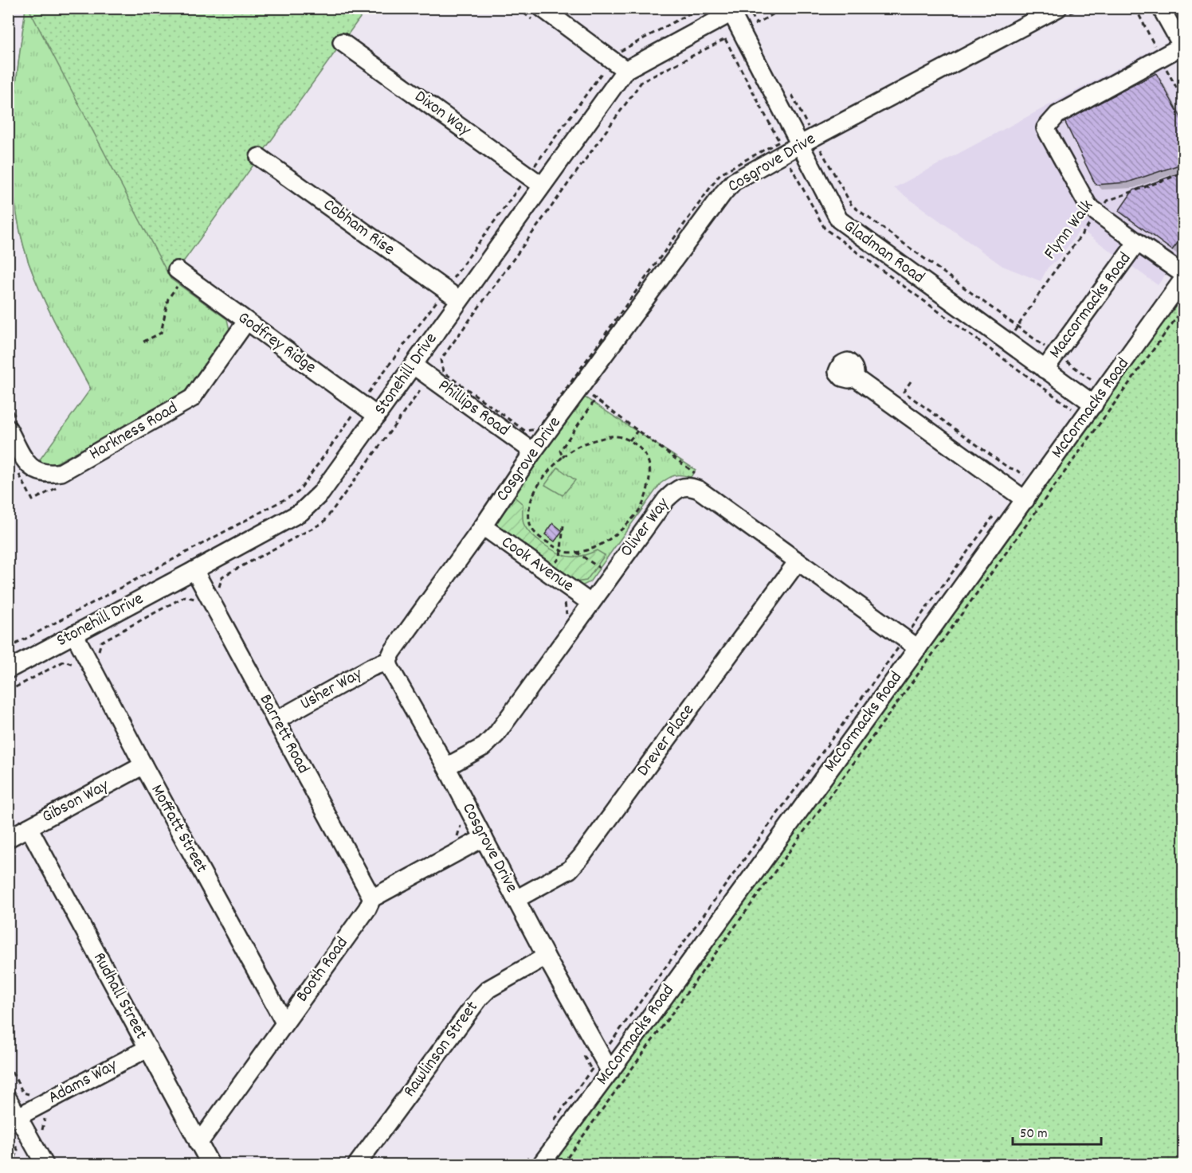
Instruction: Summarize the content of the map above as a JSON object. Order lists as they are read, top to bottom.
{
  "streets": {
    "street": [
      "Dixon Way",
      "Cosgrove Drive",
      "Cobham Rise",
      "Gladman Road",
      "Maccormacks Road",
      "Godfrey Ridge",
      "Stonehill Drive",
      "Phillips Road",
      "McCormacks Road",
      "Harkness Road",
      "Oliver Way",
      "Cook Avenue",
      "Usher Way",
      "Barrett Road",
      "Drever Place",
      "Gibson Way",
      "Moffatt Street",
      "Booth Road",
      "Rudhall Street",
      "Rawlinson Street",
      "Adams Way"
    ],
    "path": ["Flynn Walk"]
  },
  "crossings": [
    ["Dixon Way", "Stonehill Drive"],
    ["Cosgrove Drive", "Gladman Road"],
    ["Cosgrove Drive", "Phillips Road"],
    ["Cosgrove Drive", "McCormacks Road"],
    ["Cosgrove Drive", "Oliver Way"],
    ["Cosgrove Drive", "Cook Avenue"],
    ["Cosgrove Drive", "Usher Way"],
    ["Cosgrove Drive", "Drever Place"],
    ["Cosgrove Drive", "Rawlinson Street"],
    ["Cobham Rise", "Stonehill Drive"],
    ["Flynn Walk", "Gladman Road"],
    ["Gladman Road", "Maccormacks Road"],
    ["Gladman Road", "Stonehill Drive"],
    ["Gladman Road", "McCormacks Road"],
    ["Maccormacks Road", "McCormacks Road"],
    ["Godfrey Ridge", "Stonehill Drive"],
    ["Godfrey Ridge", "Harkness Road"],
    ["Stonehill Drive", "Phillips Road"],
    ["Stonehill Drive", "Barrett Road"],
    ["Stonehill Drive", "Moffatt Street"],
    ["McCormacks Road", "Oliver Way"],
    ["Oliver Way", "Cook Avenue"],
    ["Oliver Way", "Drever Place"],
    ["Usher Way", "Barrett Road"],
    ["Barrett Road", "Booth Road"],
    ["Gibson Way", "Moffatt Street"],
    ["Gibson Way", "Rudhall Street"],
    ["Moffatt Street", "Booth Road"],
    ["Booth Road", "Rudhall Street"],
    ["Rudhall Street", "Adams Way"]
  ],
  "scale_bar": "50 m"
}
